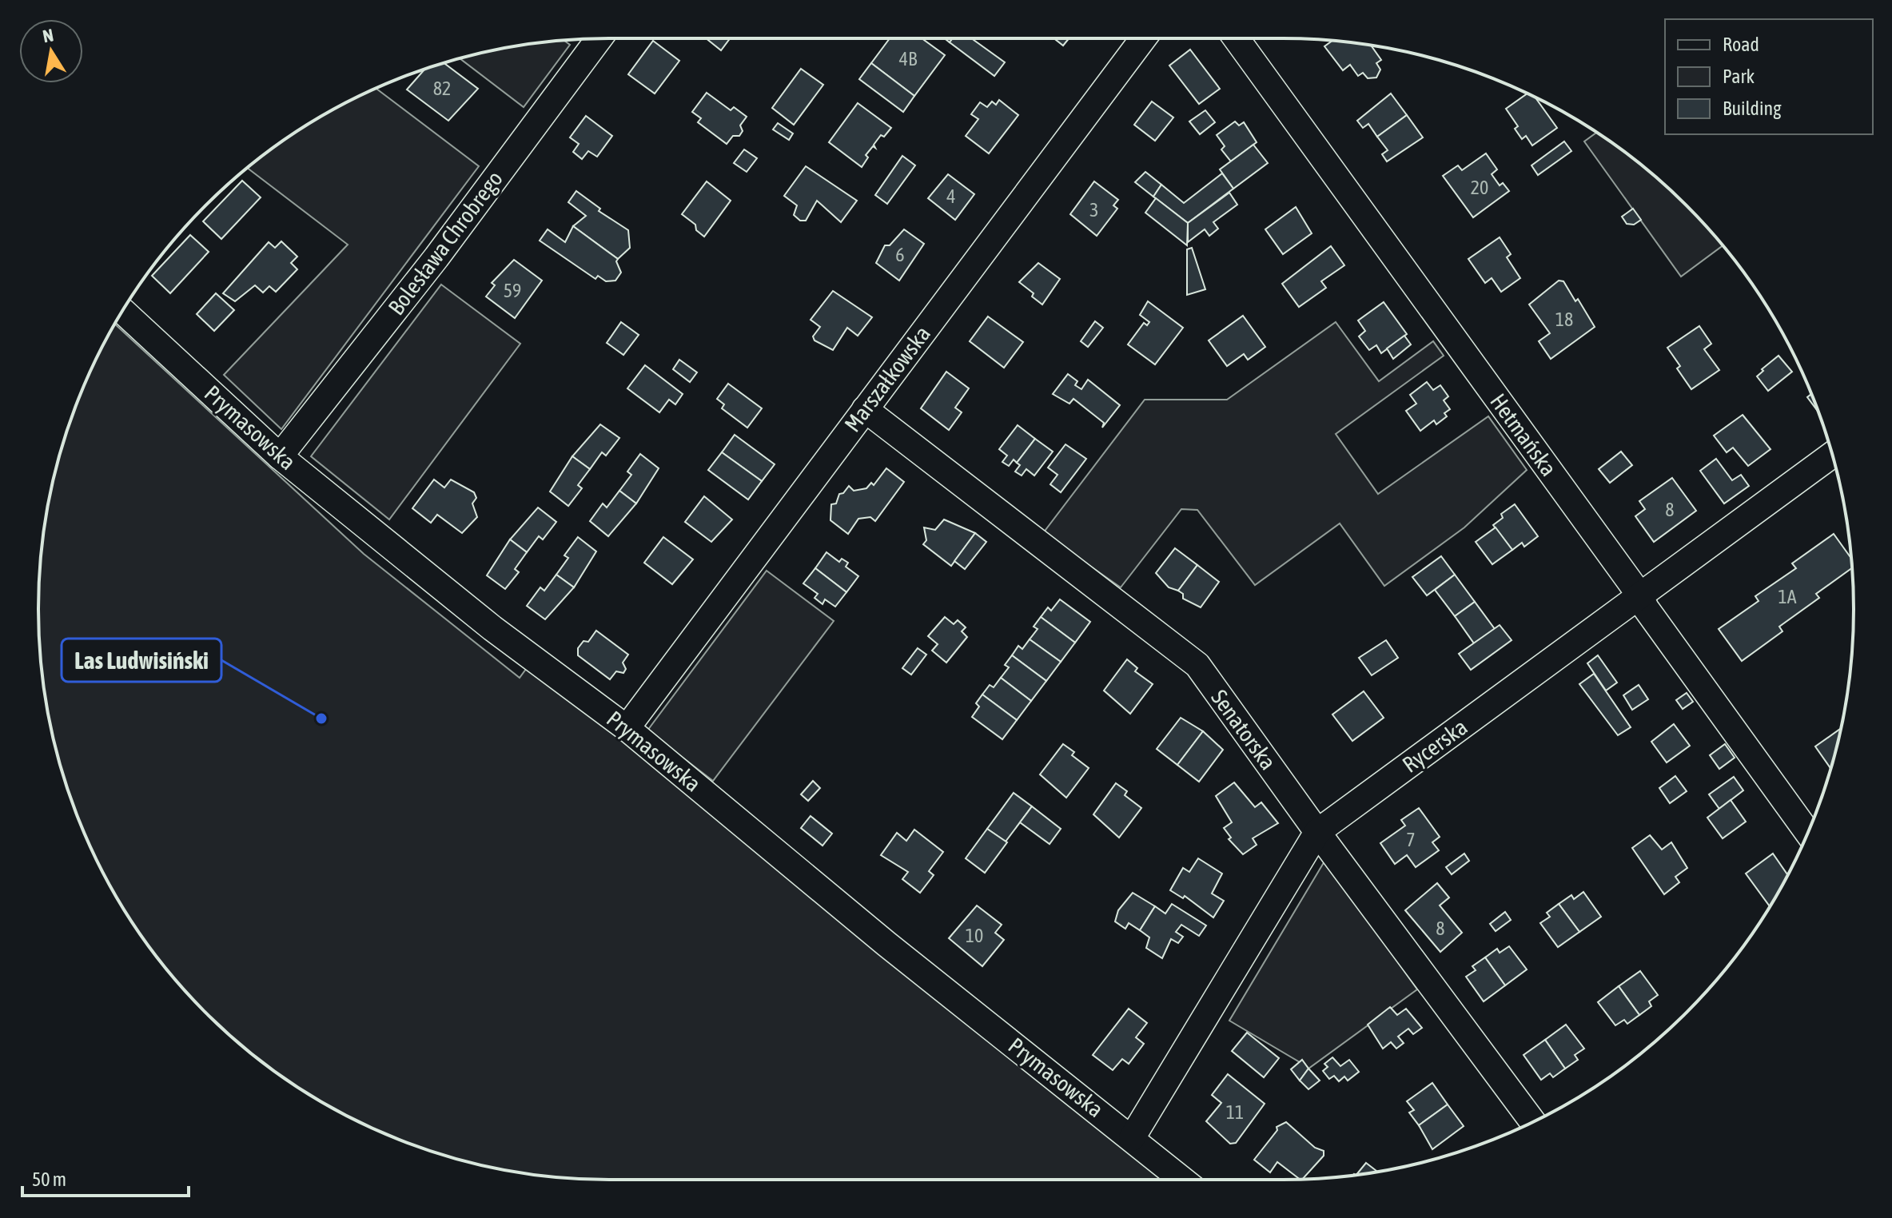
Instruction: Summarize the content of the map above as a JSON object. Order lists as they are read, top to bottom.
{
  "streets": {
    "street": [
      "Bolesława Chrobrego",
      "Marszałkowska",
      "Prymasowska",
      "Hetmańska",
      "Senatorska",
      "Rycerska"
    ]
  },
  "crossings": [
    ["Bolesława Chrobrego", "Prymasowska"],
    ["Marszałkowska", "Prymasowska"],
    ["Marszałkowska", "Senatorska"],
    ["Prymasowska", "Rycerska"],
    ["Hetmańska", "Rycerska"],
    ["Senatorska", "Rycerska"]
  ],
  "places": ["Las Ludwisiński"],
  "house_numbers": [
    "4B",
    "82",
    "20",
    "4",
    "3",
    "6",
    "59",
    "18",
    "8",
    "1A",
    "7",
    "8",
    "10",
    "11"
  ],
  "legend": ["Road", "Park", "Building"],
  "scale_bar": "50 m",
  "north": "top"
}
